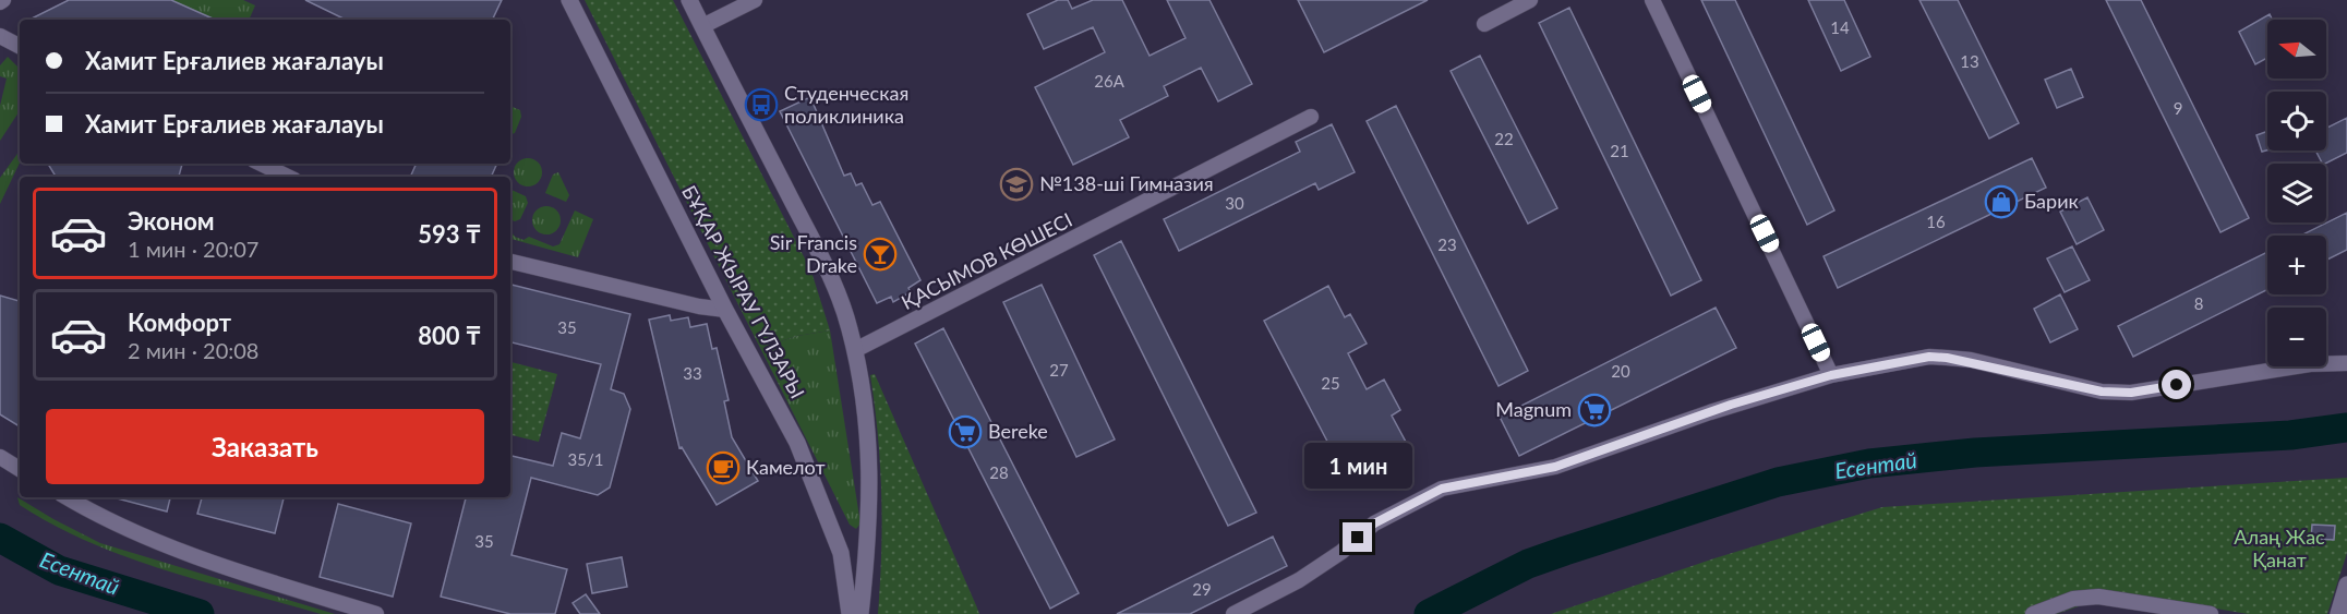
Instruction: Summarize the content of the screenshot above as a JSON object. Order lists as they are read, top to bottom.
{
  "streets": {
    "street": ["ҚАСЫМОВ КӨШЕСІ", "БҰҚАР ЖЫРАУ ГҮЛЗАРЫ"]
  },
  "water": ["Есентай"],
  "parks": ["Алаң Жас Қанат"],
  "places": {
    "bus stop": ["Студенческая поликлиника"],
    "school or university": ["№138-ші Гимназия"],
    "shop": ["Барик"],
    "bar": ["Sir Francis Drake"],
    "supermarket": ["Magnum", "Bereke"],
    "cafe": ["Камелот"]
  },
  "house_numbers": [
    "14",
    "13",
    "26А",
    "9",
    "22",
    "21",
    "30",
    "16",
    "23",
    "8",
    "35",
    "27",
    "20",
    "33",
    "25",
    "35/1",
    "28",
    "35",
    "29"
  ],
  "north": "left",
  "page": {
    "map_buttons": ["+", "−"],
    "banner": ["Хамит Ерғалиев жағалауы", "Хамит Ерғалиев жағалауы"],
    "list": [
      {
        "name": "Эконом",
        "note": "1 мин · 20:07",
        "value": "593 ₸"
      },
      {
        "name": "Комфорт",
        "note": "2 мин · 20:08",
        "value": "800 ₸"
      }
    ],
    "buttons": "Заказать",
    "bubble": "1 мин"
  }
}
